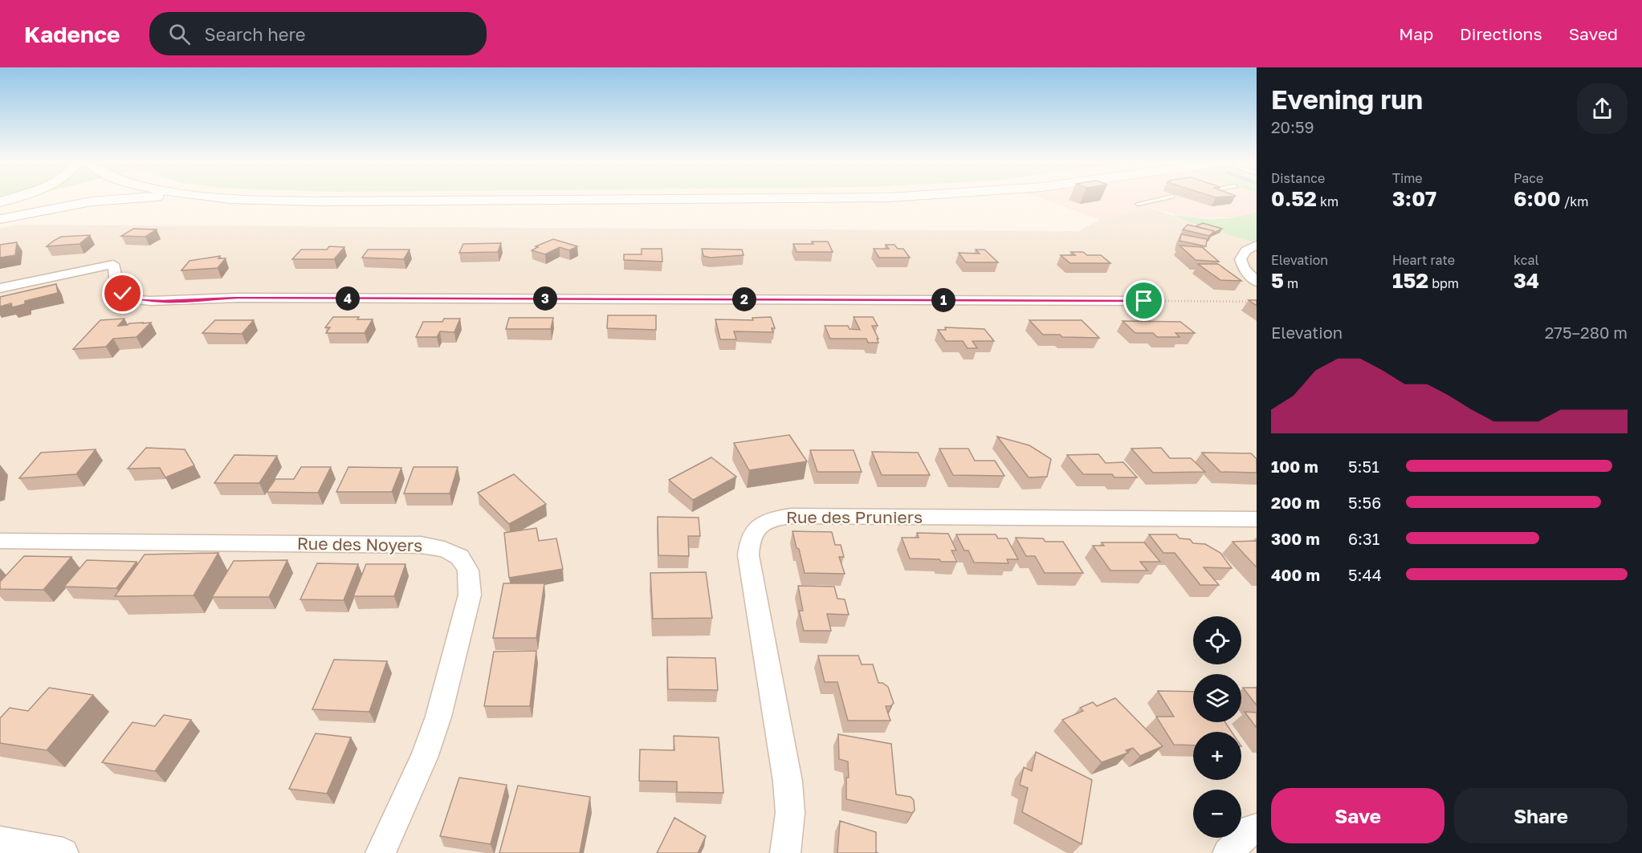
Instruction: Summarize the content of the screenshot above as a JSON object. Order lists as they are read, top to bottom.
{
  "streets": {
    "street": ["Rue des Pruniers", "Rue des Noyers"]
  },
  "page": {
    "header": "Kadence",
    "search": "Search here",
    "nav": ["Map", "Directions", "Saved"],
    "heading": ["Evening run", "20:59"],
    "stats": [
      ["Distance", "0.52 km"],
      ["Time", "3:07"],
      ["Pace", "6:00 /km"],
      ["Elevation", "5 m"],
      ["Heart rate", "152 bpm"],
      ["kcal", "34"]
    ],
    "pins": [
      "3",
      "4",
      "2",
      "1"
    ],
    "chart": ["Elevation", "275–280 m"],
    "list": [
      {
        "name": "100 m",
        "note": "5:51"
      },
      {
        "name": "200 m",
        "note": "5:56"
      },
      {
        "name": "300 m",
        "note": "6:31"
      },
      {
        "name": "400 m",
        "note": "5:44"
      }
    ],
    "map_buttons": ["+", "−"],
    "buttons": ["Save", "Share"]
  }
}
